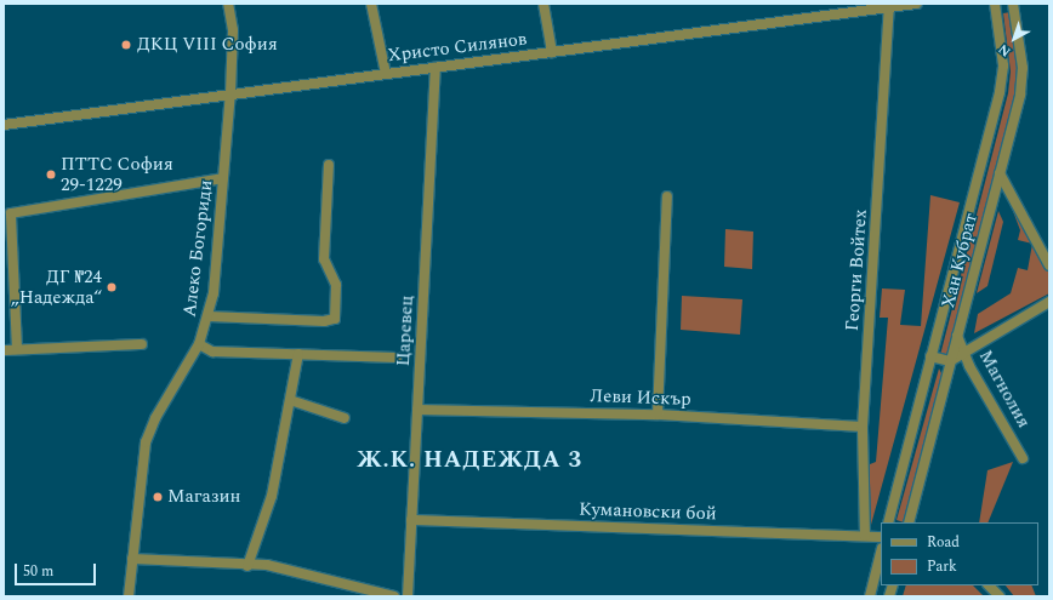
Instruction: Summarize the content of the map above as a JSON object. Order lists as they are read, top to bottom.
{
  "streets": {
    "street": [
      "Христо Силянов",
      "Алеко Богориди",
      "Хан Кубрат",
      "Георги Войтех",
      "Царевец",
      "Магнолия",
      "Леви Искър",
      "Кумановски бой"
    ]
  },
  "crossings": [
    ["Христо Силянов", "Алеко Богориди"],
    ["Христо Силянов", "Георги Войтех"],
    ["Христо Силянов", "Царевец"],
    ["Хан Кубрат", "Магнолия"],
    ["Георги Войтех", "Леви Искър"],
    ["Георги Войтех", "Кумановски бой"],
    ["Царевец", "Леви Искър"],
    ["Царевец", "Кумановски бой"]
  ],
  "districts": ["Ж.К. НАДЕЖДА 3"],
  "places": [
    "ДКЦ VIII София",
    "ПТТС София 29-1229",
    "ДГ №24 „Надежда“",
    "Магазин"
  ],
  "legend": ["Road", "Park"],
  "scale_bar": "50 m",
  "north": "bottom left"
}
